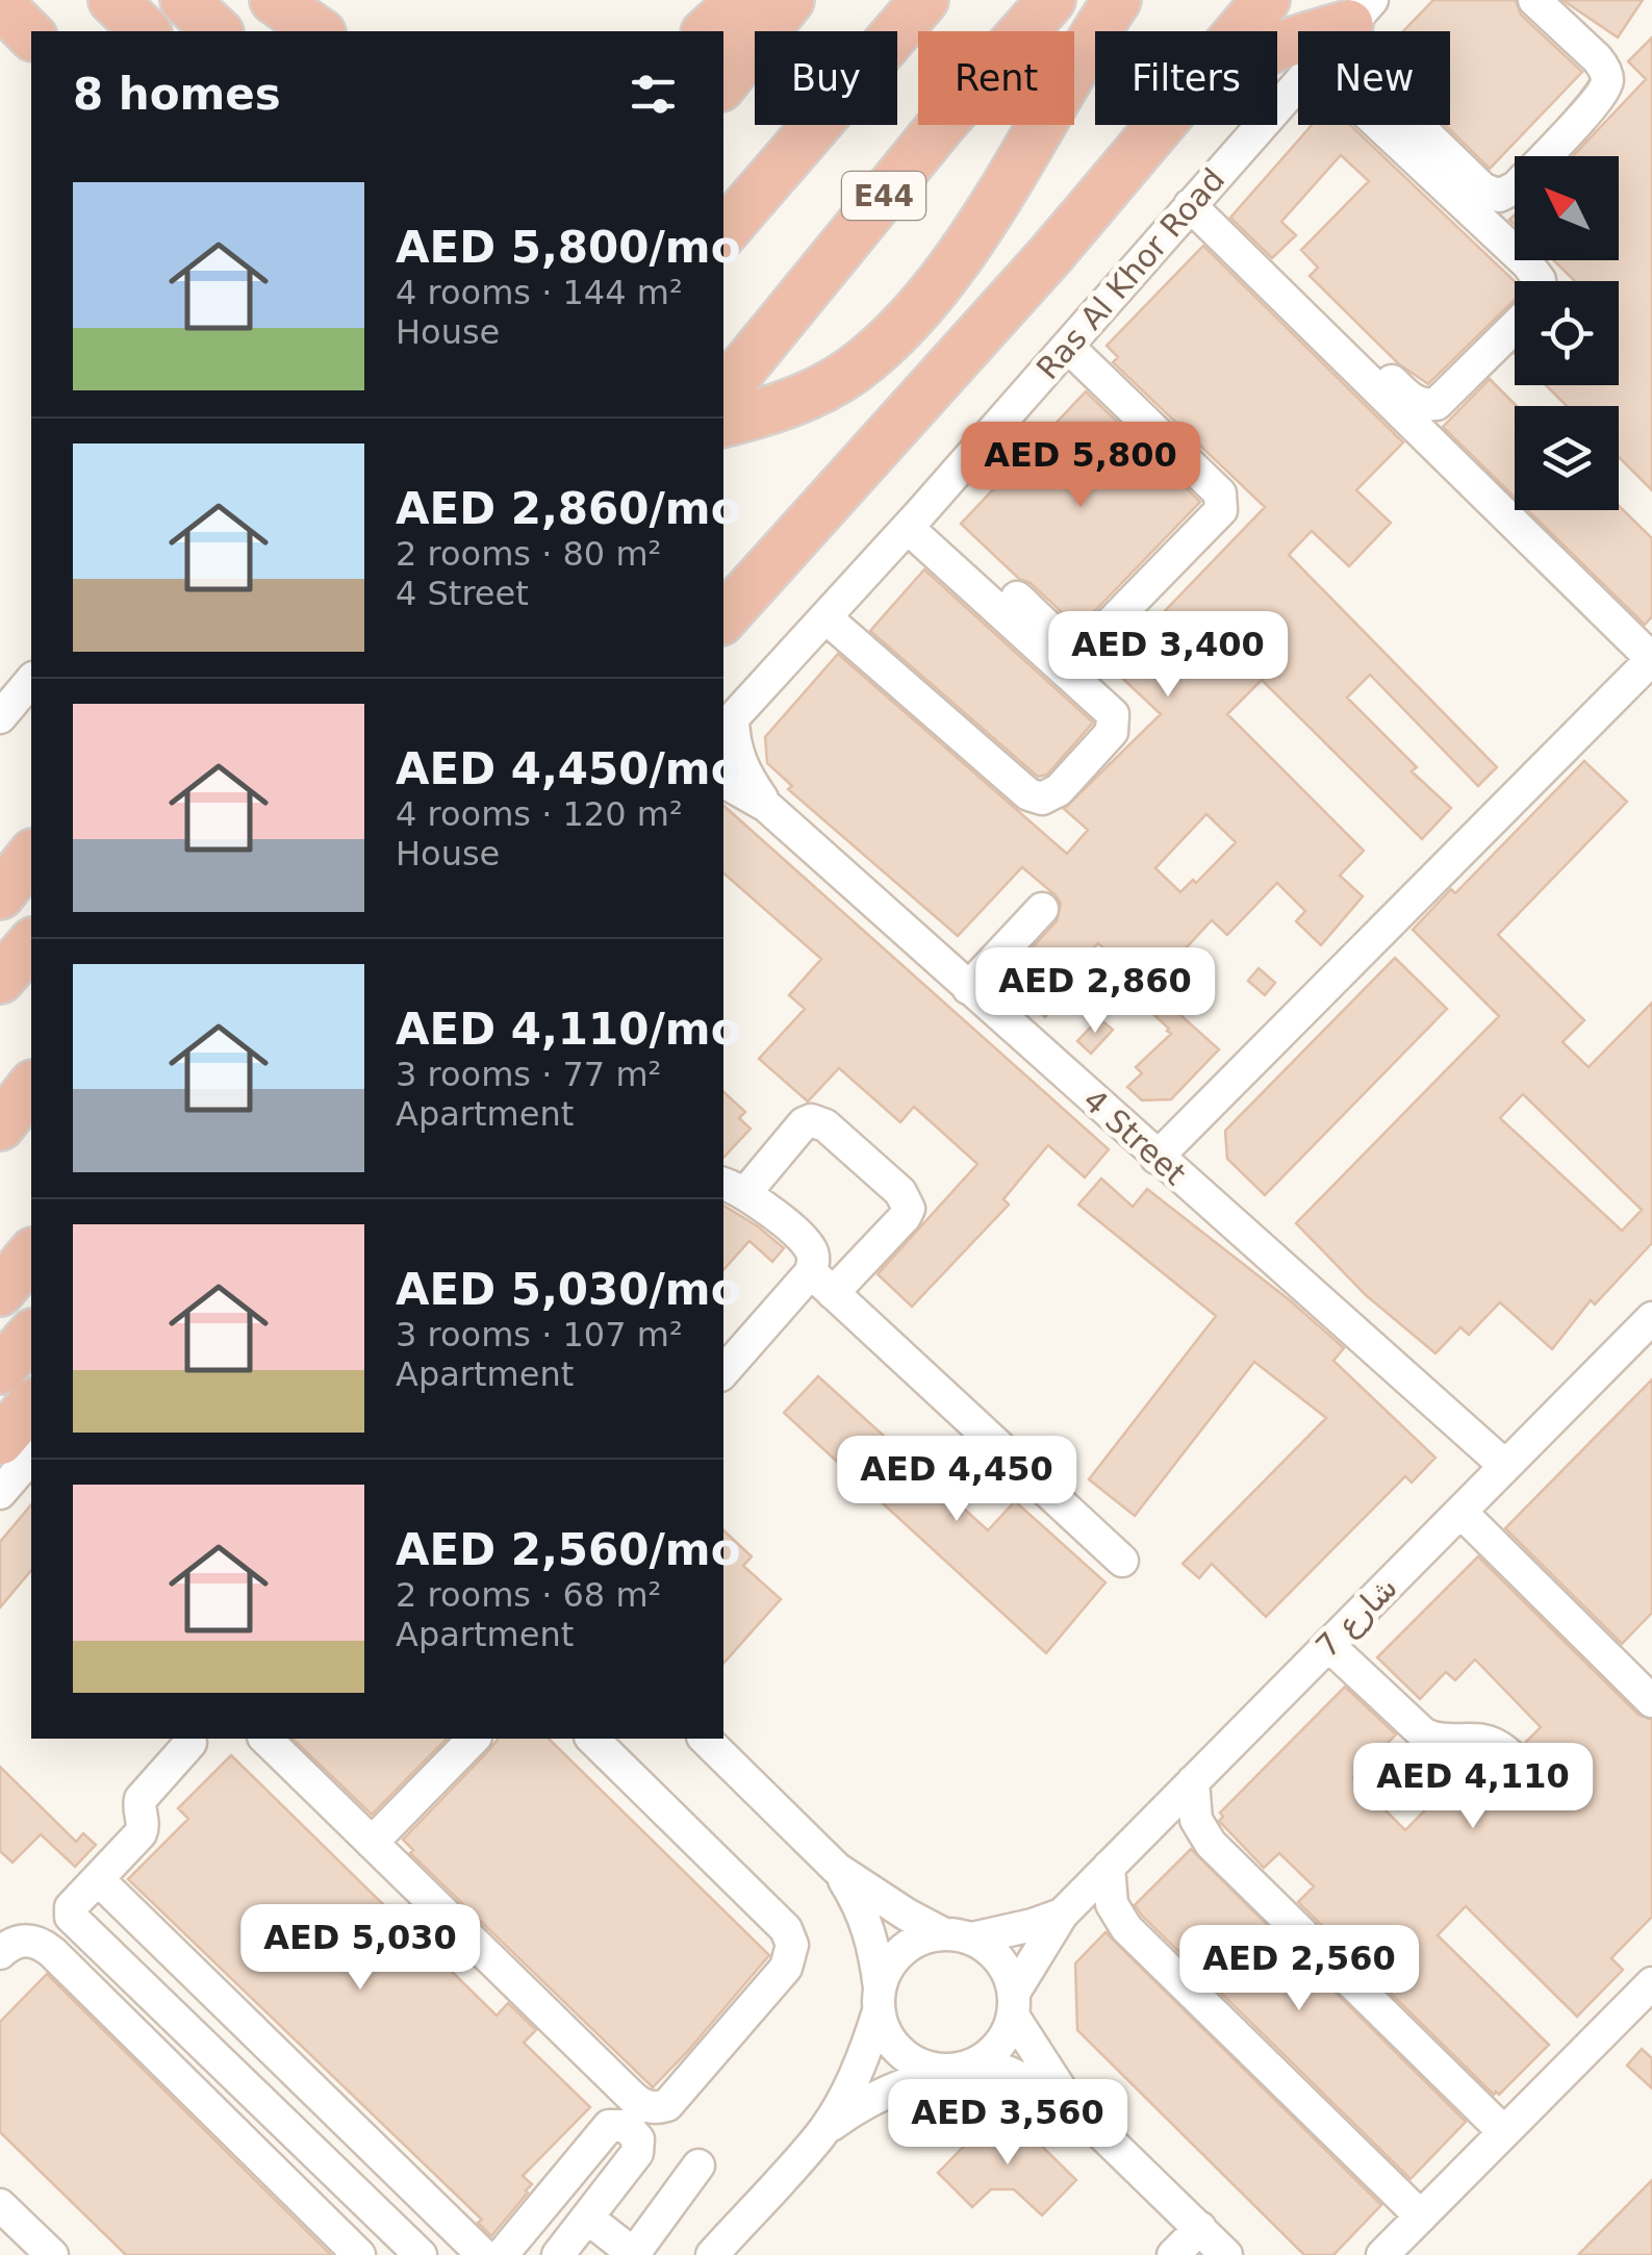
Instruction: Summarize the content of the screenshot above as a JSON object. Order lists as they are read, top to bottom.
{
  "streets": {
    "highway": ["E44"],
    "street": ["Ras Al Khor Road", "4 Street", "شارع 7"]
  },
  "crossings": [
    ["Ras Al Khor Road", "4 Street"],
    ["4 Street", "شارع 7"]
  ],
  "north": "top left",
  "page": {
    "chip": [
      "Buy",
      "Rent",
      "Filters",
      "New"
    ],
    "heading": "8 homes",
    "list": [
      {
        "name": "AED 5,800/mo",
        "note": "4 rooms · 144 m² · House"
      },
      {
        "name": "AED 2,860/mo",
        "note": "2 rooms · 80 m² · 4 Street"
      },
      {
        "name": "AED 4,450/mo",
        "note": "4 rooms · 120 m² · House"
      },
      {
        "name": "AED 4,110/mo",
        "note": "3 rooms · 77 m² · Apartment"
      },
      {
        "name": "AED 5,030/mo",
        "note": "3 rooms · 107 m² · Apartment"
      },
      {
        "name": "AED 2,560/mo",
        "note": "2 rooms · 68 m² · Apartment"
      }
    ],
    "price": [
      "AED 5,800",
      "AED 3,400",
      "AED 2,860",
      "AED 4,450",
      "AED 4,110",
      "AED 5,030",
      "AED 2,560",
      "AED 3,560"
    ]
  }
}
